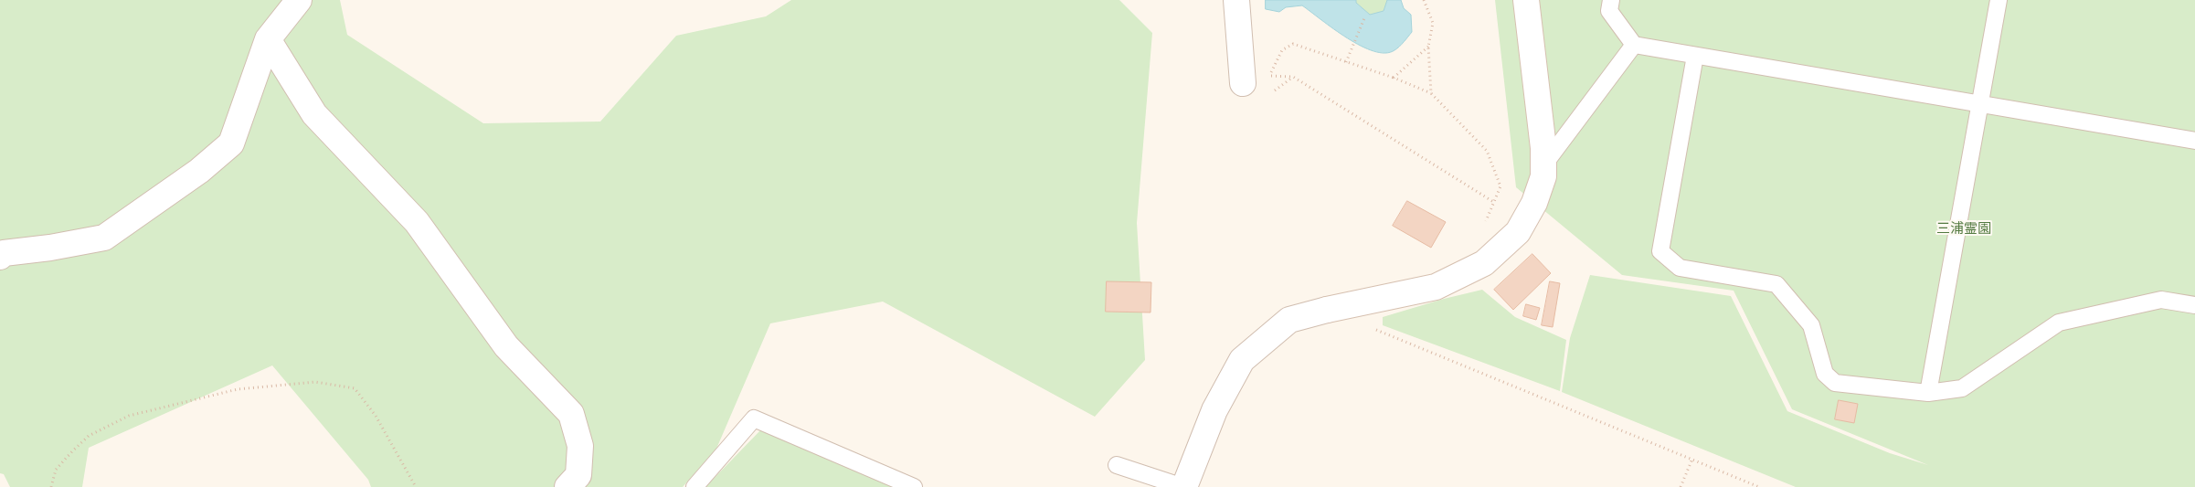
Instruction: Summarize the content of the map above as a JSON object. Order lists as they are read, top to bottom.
{
  "parks": ["三浦霊園"]
}
